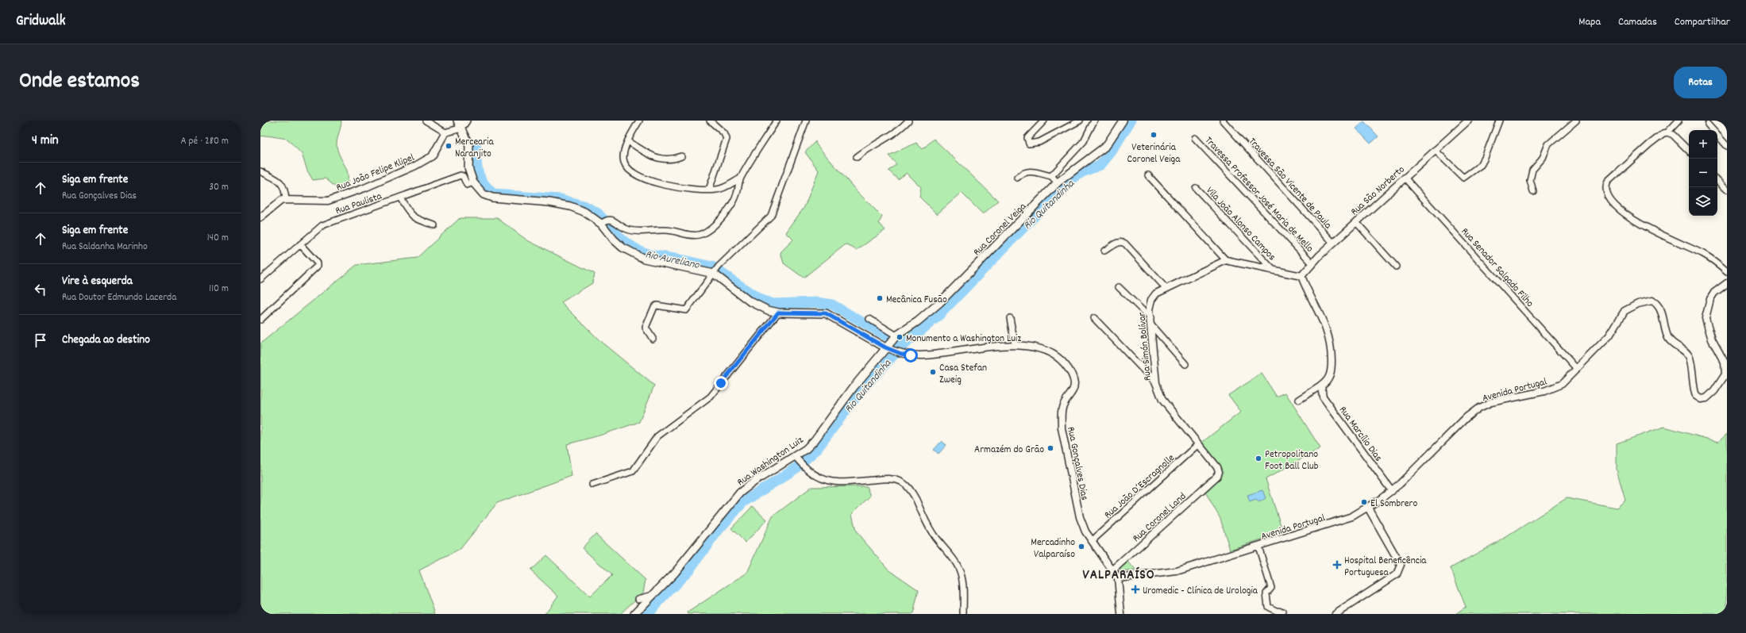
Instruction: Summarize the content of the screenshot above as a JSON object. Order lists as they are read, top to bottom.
{
  "streets": {
    "main road": ["Rua Coronel Veiga", "Rua Washington Luiz"],
    "street": [
      "Rua João Felipe Klipel",
      "Travessa São Vicente de Paula",
      "Rua São Norberto",
      "Travessa Professor José Maria de Mello",
      "Rua Paulista",
      "Vila João Alonso Campos",
      "Rua Senador Salgado Filho",
      "Rua Simón Bolívar",
      "Avenida Portugal",
      "Rua Marcílio Dias",
      "Rua Gonçalves Dias",
      "Rua João D´Escragnolle",
      "Rua Coronel Land"
    ]
  },
  "crossings": [
    ["Travessa São Vicente de Paula", "Rua São Norberto"],
    ["Rua São Norberto", "Travessa Professor José Maria de Mello"],
    ["Rua São Norberto", "Rua Senador Salgado Filho"],
    ["Rua Coronel Veiga", "Rua Washington Luiz"],
    ["Rua Coronel Veiga", "Rua Gonçalves Dias"],
    ["Rua Senador Salgado Filho", "Avenida Portugal"],
    ["Rua Simón Bolívar", "Rua João D´Escragnolle"],
    ["Rua Simón Bolívar", "Rua Coronel Land"],
    ["Avenida Portugal", "Rua Marcílio Dias"],
    ["Avenida Portugal", "Rua Gonçalves Dias"],
    ["Rua Washington Luiz", "Rua Gonçalves Dias"],
    ["Rua Gonçalves Dias", "Rua João D´Escragnolle"],
    ["Rua Gonçalves Dias", "Rua Coronel Land"]
  ],
  "districts": ["VALPARAÍSO"],
  "water": ["Rio Quitandinha", "Rio Aureliano"],
  "places": {
    "other": [
      "Veterinária Coronel Veiga",
      "Mercearia Naranjito",
      "Mecânica Fusão",
      "Monumento a Washington Luiz",
      "Casa Stefan Zweig",
      "Armazém do Grão",
      "Petropolitano Foot Ball Club",
      "El Sombrero",
      "Mercadinho Valparaíso"
    ],
    "health": ["Hospital Beneficência Portuguesa", "Uromedic - Clínica de Urologia"]
  },
  "page": {
    "header": "Gridwalk",
    "nav": ["Mapa", "Camadas", "Compartilhar"],
    "title": "Onde estamos",
    "buttons": "Rotas",
    "heading": ["4 min", "A pé · 280 m"],
    "map_buttons": ["+", "−"],
    "list": [
      ["Siga em frente", "Rua Gonçalves Dias", "30 m"],
      ["Siga em frente", "Rua Saldanha Marinho", "140 m"],
      ["Vire à esquerda", "Rua Doutor Edmundo Lacerda", "110 m"],
      "Chegada ao destino"
    ]
  }
}
